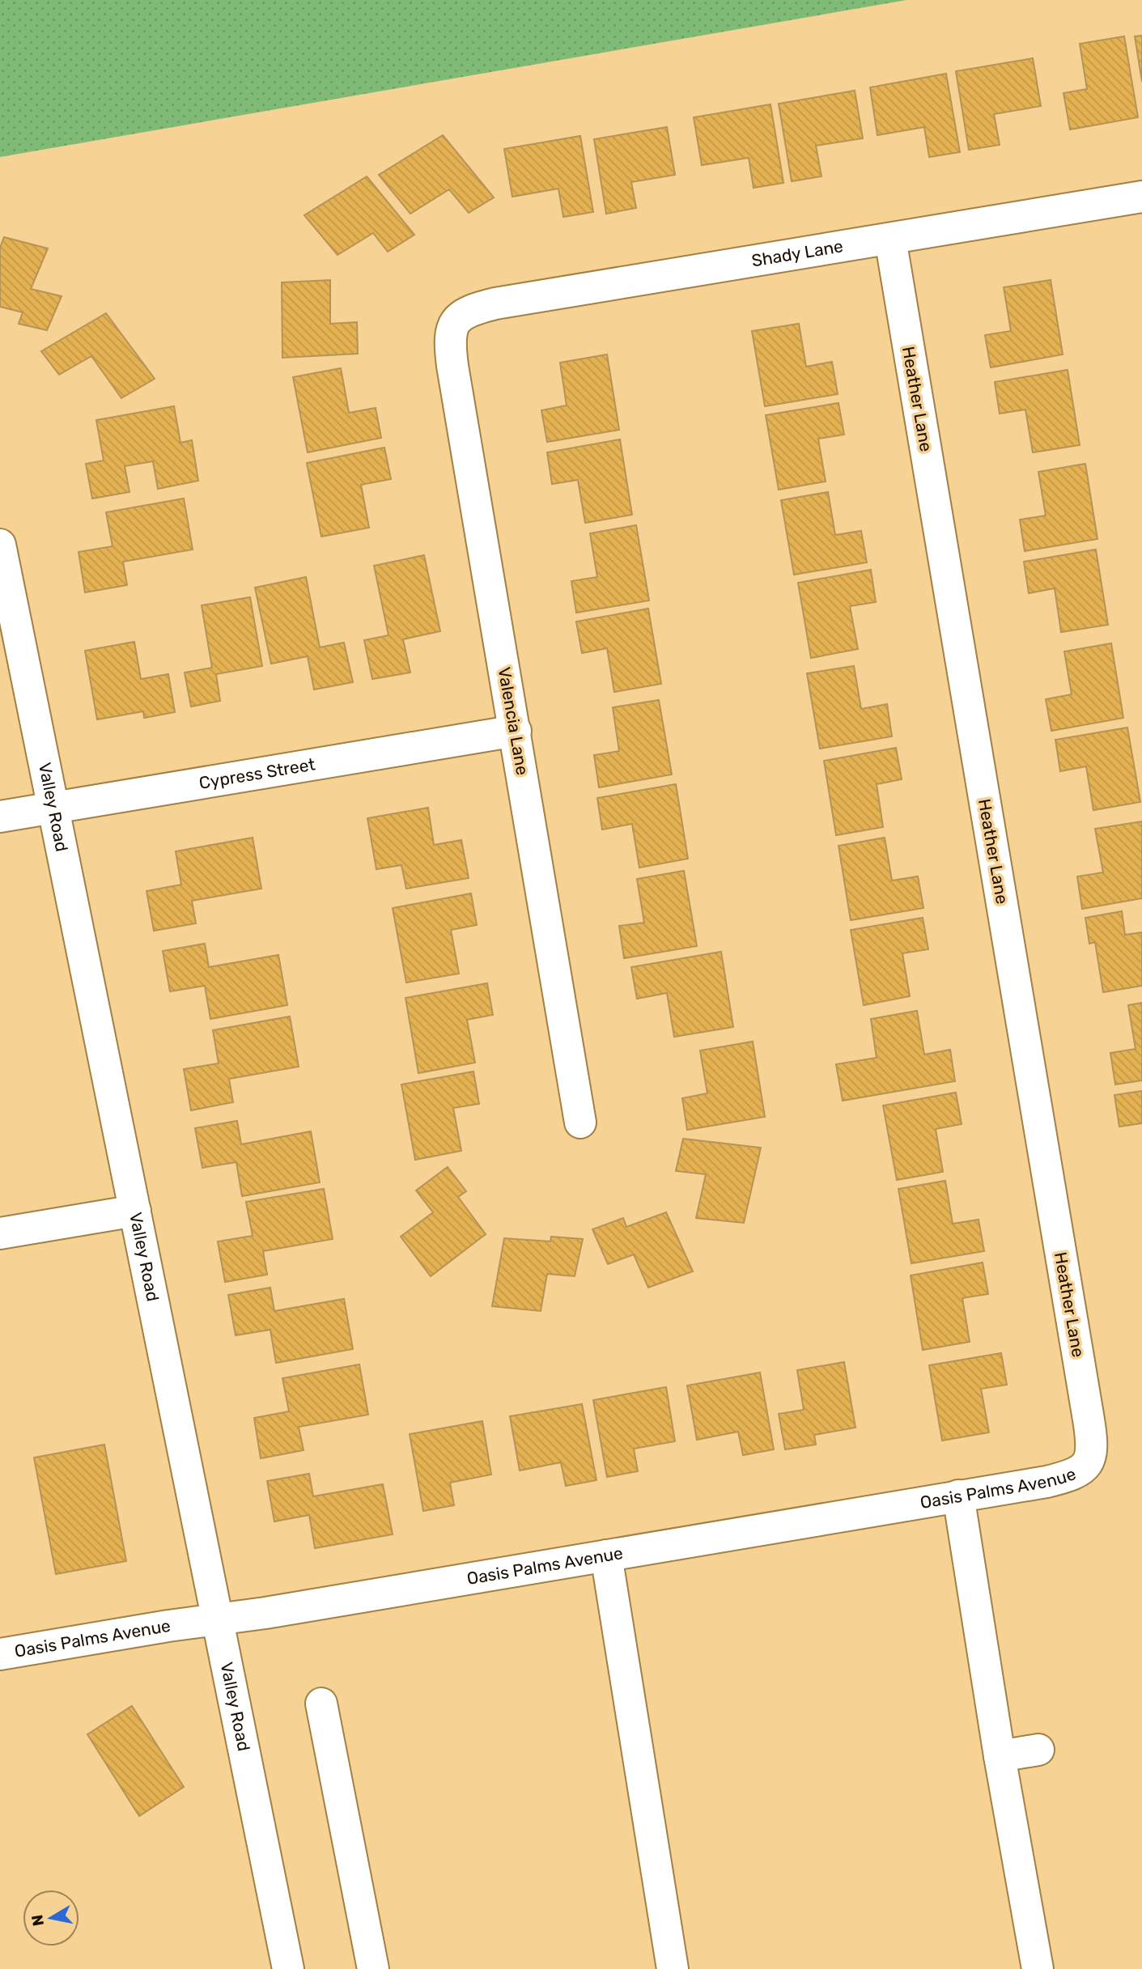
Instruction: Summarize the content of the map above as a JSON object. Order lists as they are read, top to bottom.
{
  "streets": {
    "street": [
      "Shady Lane",
      "Heather Lane",
      "Valencia Lane",
      "Cypress Street",
      "Valley Road",
      "Oasis Palms Avenue"
    ]
  },
  "crossings": [
    ["Shady Lane", "Heather Lane"],
    ["Shady Lane", "Valencia Lane"],
    ["Heather Lane", "Oasis Palms Avenue"],
    ["Valencia Lane", "Cypress Street"],
    ["Cypress Street", "Valley Road"],
    ["Valley Road", "Oasis Palms Avenue"]
  ],
  "north": "left"
}
